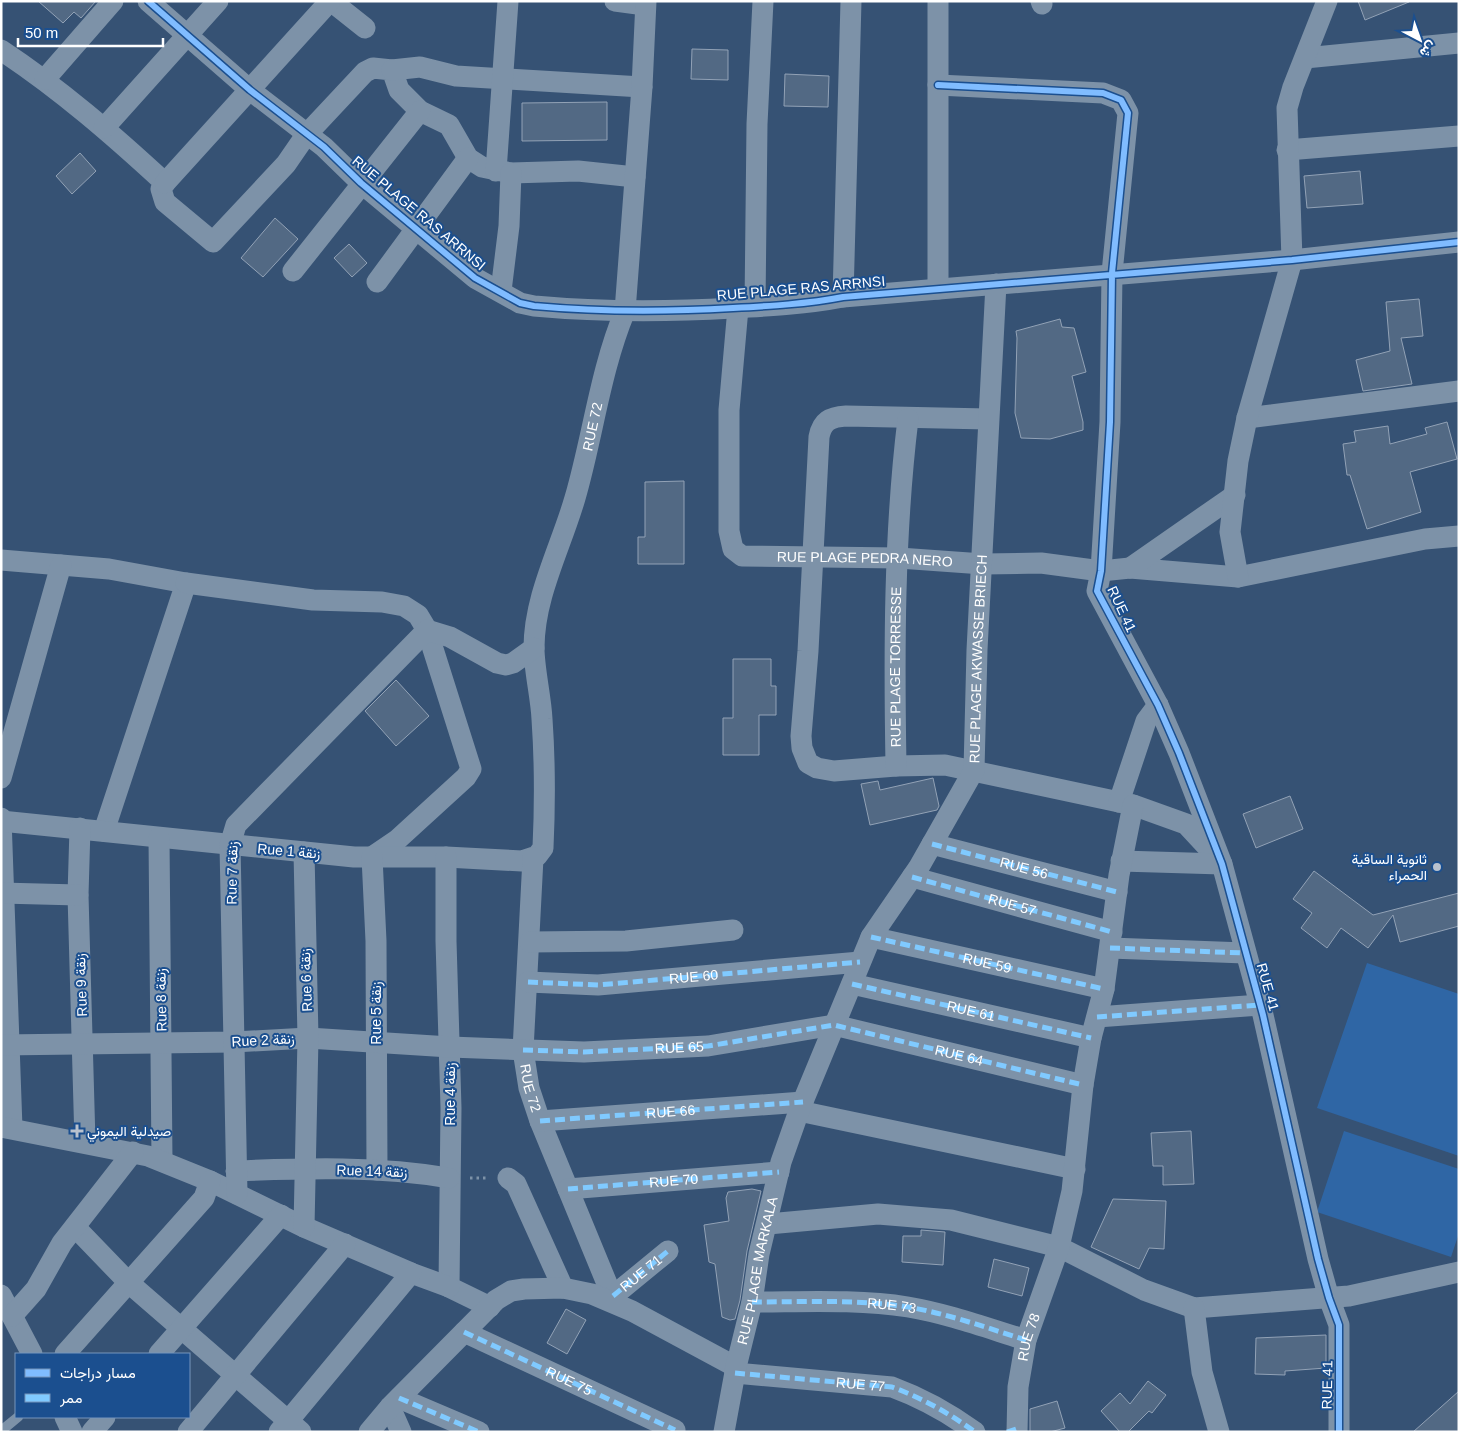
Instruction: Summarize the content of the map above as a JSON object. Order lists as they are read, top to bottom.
{
  "streets": {
    "street": [
      "RUE PLAGE RAS ARRNSI",
      "RUE 72",
      "RUE PLAGE PEDRA NERO",
      "RUE 41",
      "RUE PLAGE AKWASSE BRIECH",
      "RUE PLAGE TORRESSE",
      "Rue 1 زنقة",
      "RUE 56",
      "Rue 7 زنقة",
      "RUE 57",
      "RUE 59",
      "RUE 60",
      "Rue 6 زنقة",
      "Rue 9 زنقة",
      "Rue 8 زنقة",
      "RUE 61",
      "Rue 5 زنقة",
      "Rue 2 زنقة",
      "RUE 65",
      "RUE 64",
      "Rue 4 زنقة",
      "RUE 66",
      "Rue 14 زنقة",
      "RUE 70",
      "RUE PLAGE MARKALA",
      "RUE 71",
      "RUE 73",
      "RUE 78",
      "RUE 75",
      "RUE 77"
    ]
  },
  "crossings": [
    ["RUE PLAGE RAS ARRNSI", "RUE 72"],
    ["RUE PLAGE RAS ARRNSI", "RUE PLAGE PEDRA NERO"],
    ["RUE PLAGE RAS ARRNSI", "RUE 41"],
    ["RUE PLAGE RAS ARRNSI", "RUE PLAGE AKWASSE BRIECH"],
    ["RUE 72", "Rue 1 زنقة"],
    ["RUE 72", "RUE 60"],
    ["RUE 72", "Rue 2 زنقة"],
    ["RUE 72", "RUE 65"],
    ["RUE 72", "RUE 66"],
    ["RUE 72", "RUE 70"],
    ["RUE 72", "RUE 71"],
    ["RUE PLAGE PEDRA NERO", "RUE 41"],
    ["RUE PLAGE PEDRA NERO", "RUE PLAGE AKWASSE BRIECH"],
    ["RUE PLAGE PEDRA NERO", "RUE PLAGE TORRESSE"],
    ["RUE 41", "RUE 78"],
    ["RUE PLAGE AKWASSE BRIECH", "RUE 56"],
    ["RUE PLAGE AKWASSE BRIECH", "RUE 57"],
    ["RUE PLAGE AKWASSE BRIECH", "RUE 59"],
    ["RUE PLAGE AKWASSE BRIECH", "RUE 60"],
    ["RUE PLAGE AKWASSE BRIECH", "RUE 61"],
    ["RUE PLAGE AKWASSE BRIECH", "RUE 65"],
    ["RUE PLAGE AKWASSE BRIECH", "RUE 64"],
    ["RUE PLAGE AKWASSE BRIECH", "RUE 66"],
    ["RUE PLAGE AKWASSE BRIECH", "RUE PLAGE MARKALA"],
    ["Rue 1 زنقة", "Rue 7 زنقة"],
    ["Rue 1 زنقة", "Rue 6 زنقة"],
    ["Rue 1 زنقة", "Rue 9 زنقة"],
    ["Rue 1 زنقة", "Rue 8 زنقة"],
    ["Rue 1 زنقة", "Rue 5 زنقة"],
    ["Rue 1 زنقة", "Rue 4 زنقة"],
    ["RUE 56", "RUE 78"],
    ["Rue 7 زنقة", "Rue 2 زنقة"],
    ["Rue 7 زنقة", "Rue 14 زنقة"],
    ["RUE 57", "RUE 78"],
    ["RUE 59", "RUE 78"],
    ["Rue 6 زنقة", "Rue 2 زنقة"],
    ["Rue 6 زنقة", "Rue 14 زنقة"],
    ["Rue 9 زنقة", "Rue 2 زنقة"],
    ["Rue 8 زنقة", "Rue 2 زنقة"],
    ["RUE 61", "RUE 78"],
    ["Rue 5 زنقة", "Rue 2 زنقة"],
    ["Rue 5 زنقة", "Rue 14 زنقة"],
    ["Rue 2 زنقة", "RUE 65"],
    ["Rue 2 زنقة", "Rue 4 زنقة"],
    ["RUE 65", "RUE 64"],
    ["RUE 64", "RUE 78"],
    ["Rue 4 زنقة", "Rue 14 زنقة"],
    ["RUE 66", "RUE PLAGE MARKALA"],
    ["RUE 66", "RUE 78"],
    ["RUE 70", "RUE PLAGE MARKALA"],
    ["RUE PLAGE MARKALA", "RUE 73"],
    ["RUE PLAGE MARKALA", "RUE 77"],
    ["RUE 73", "RUE 78"]
  ],
  "places": {
    "other": ["ثانوية الساقية الحمراء"],
    "health": ["صيدلية اليموني"]
  },
  "legend": ["مسار دراجات", "ممر"],
  "scale_bar": "50 m",
  "north": "bottom right"
}
